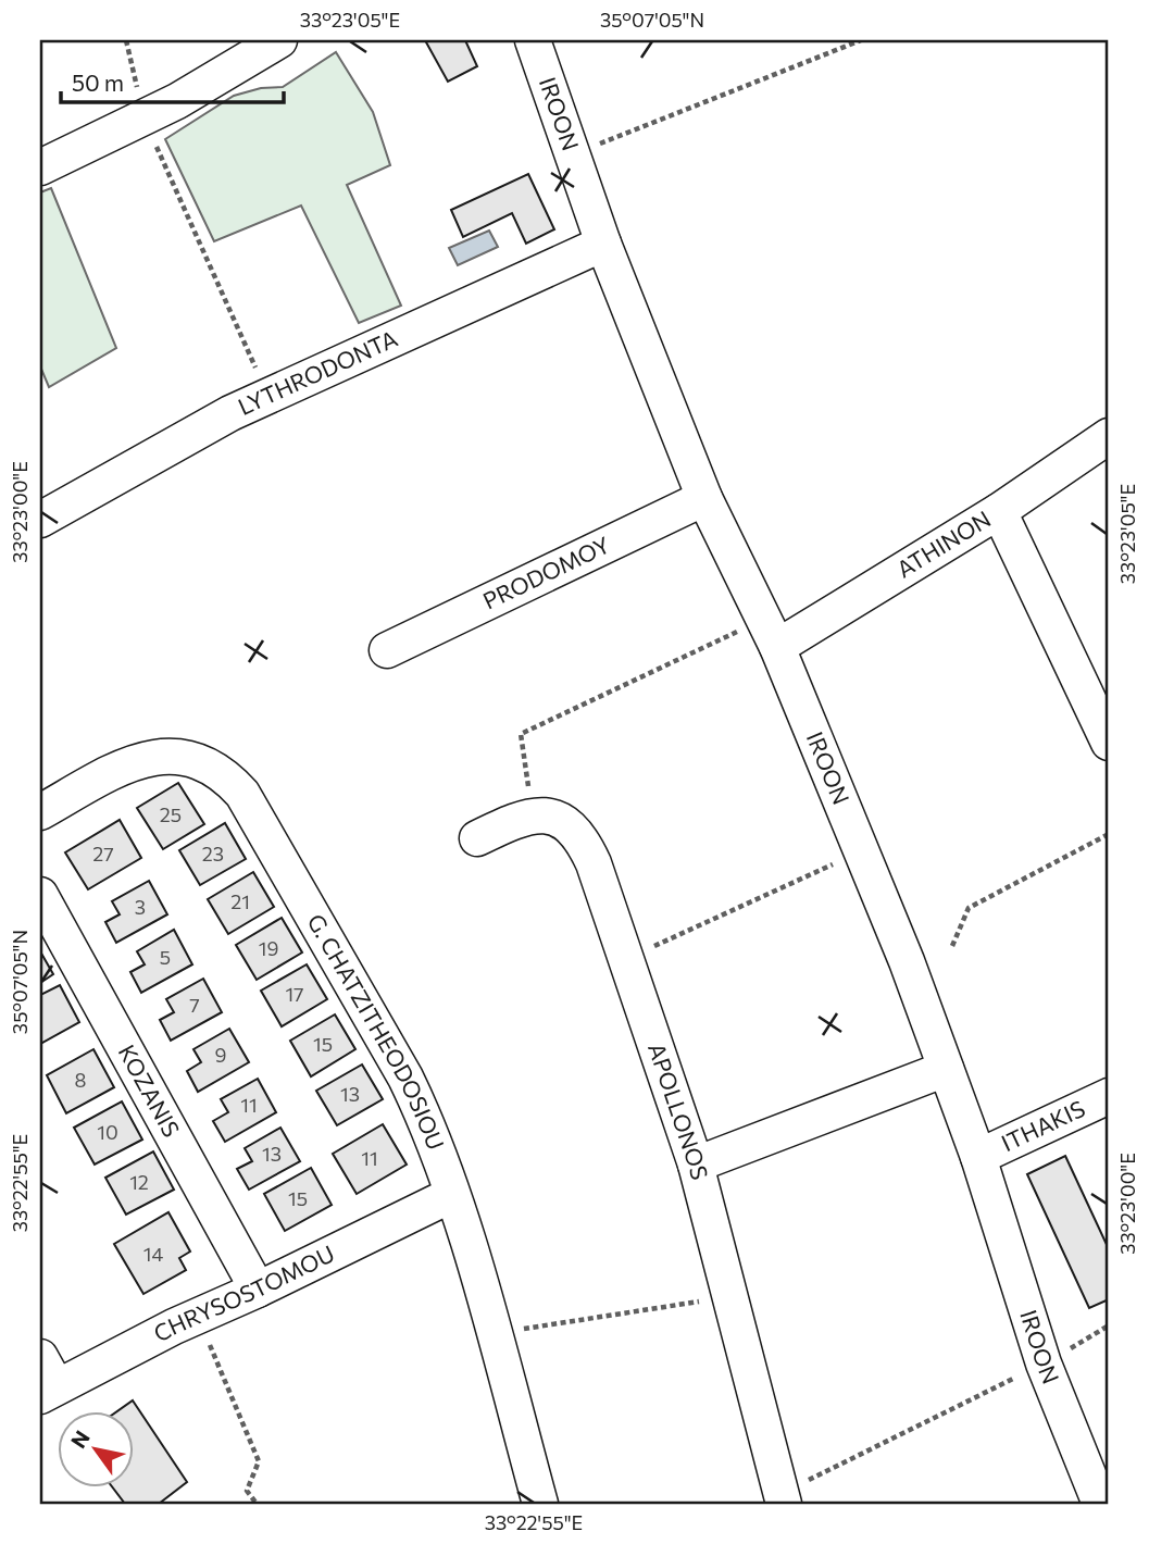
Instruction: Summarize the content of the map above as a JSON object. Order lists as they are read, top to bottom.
{
  "streets": {
    "street": [
      "IROON",
      "LYTHRODONTA",
      "ATHINON",
      "PRODOMOY",
      "G. CHATZITHEODOSIOU",
      "KOZANIS",
      "APOLLONOS",
      "ITHAKIS",
      "CHRYSOSTOMOU"
    ]
  },
  "crossings": [
    ["IROON", "LYTHRODONTA"],
    ["IROON", "ATHINON"],
    ["IROON", "PRODOMOY"],
    ["IROON", "ITHAKIS"],
    ["G. CHATZITHEODOSIOU", "CHRYSOSTOMOU"],
    ["KOZANIS", "CHRYSOSTOMOU"]
  ],
  "house_numbers": [
    "25",
    "27",
    "23",
    "21",
    "3",
    "19",
    "5",
    "17",
    "7",
    "15",
    "9",
    "8",
    "13",
    "11",
    "10",
    "13",
    "11",
    "12",
    "15",
    "14"
  ],
  "scale_bar": "50 m",
  "north": "top left",
  "coordinates": [
    "33°23'05\"E",
    "35°07'05\"N",
    "33°23'00\"E",
    "33°22'55\"E"
  ]
}
